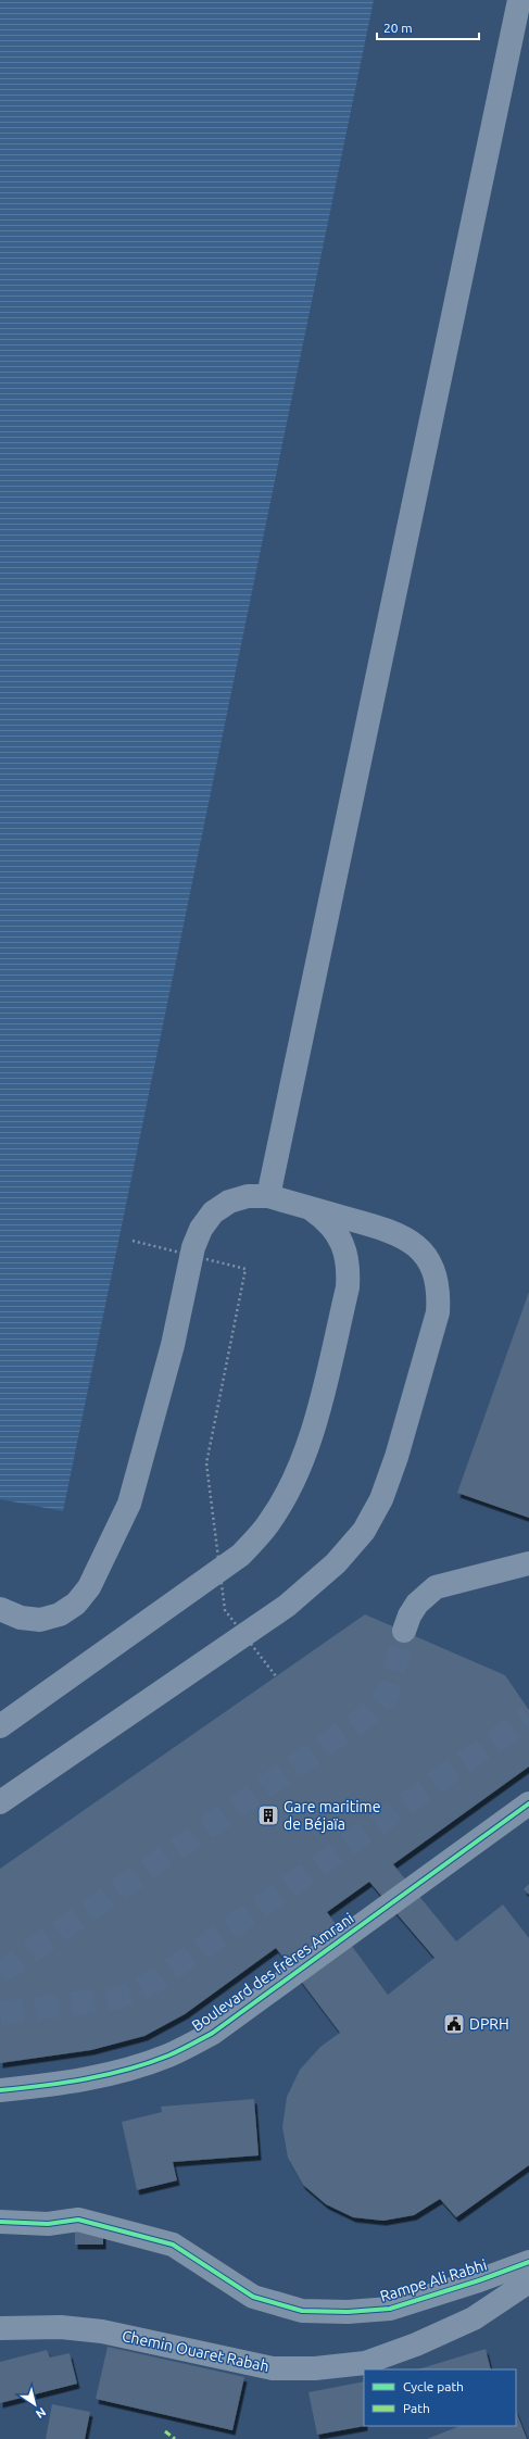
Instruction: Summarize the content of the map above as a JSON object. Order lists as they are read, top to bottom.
{
  "streets": {
    "street": ["Boulevard des frères Amrani", "Rampe Ali Rabhi", "Chemin Ouaret Rabah"]
  },
  "places": {
    "building": ["Gare maritime de Béjaïa"],
    "public building": ["DPRH"]
  },
  "legend": ["Cycle path", "Path"],
  "scale_bar": "20 m",
  "north": "bottom right"
}
